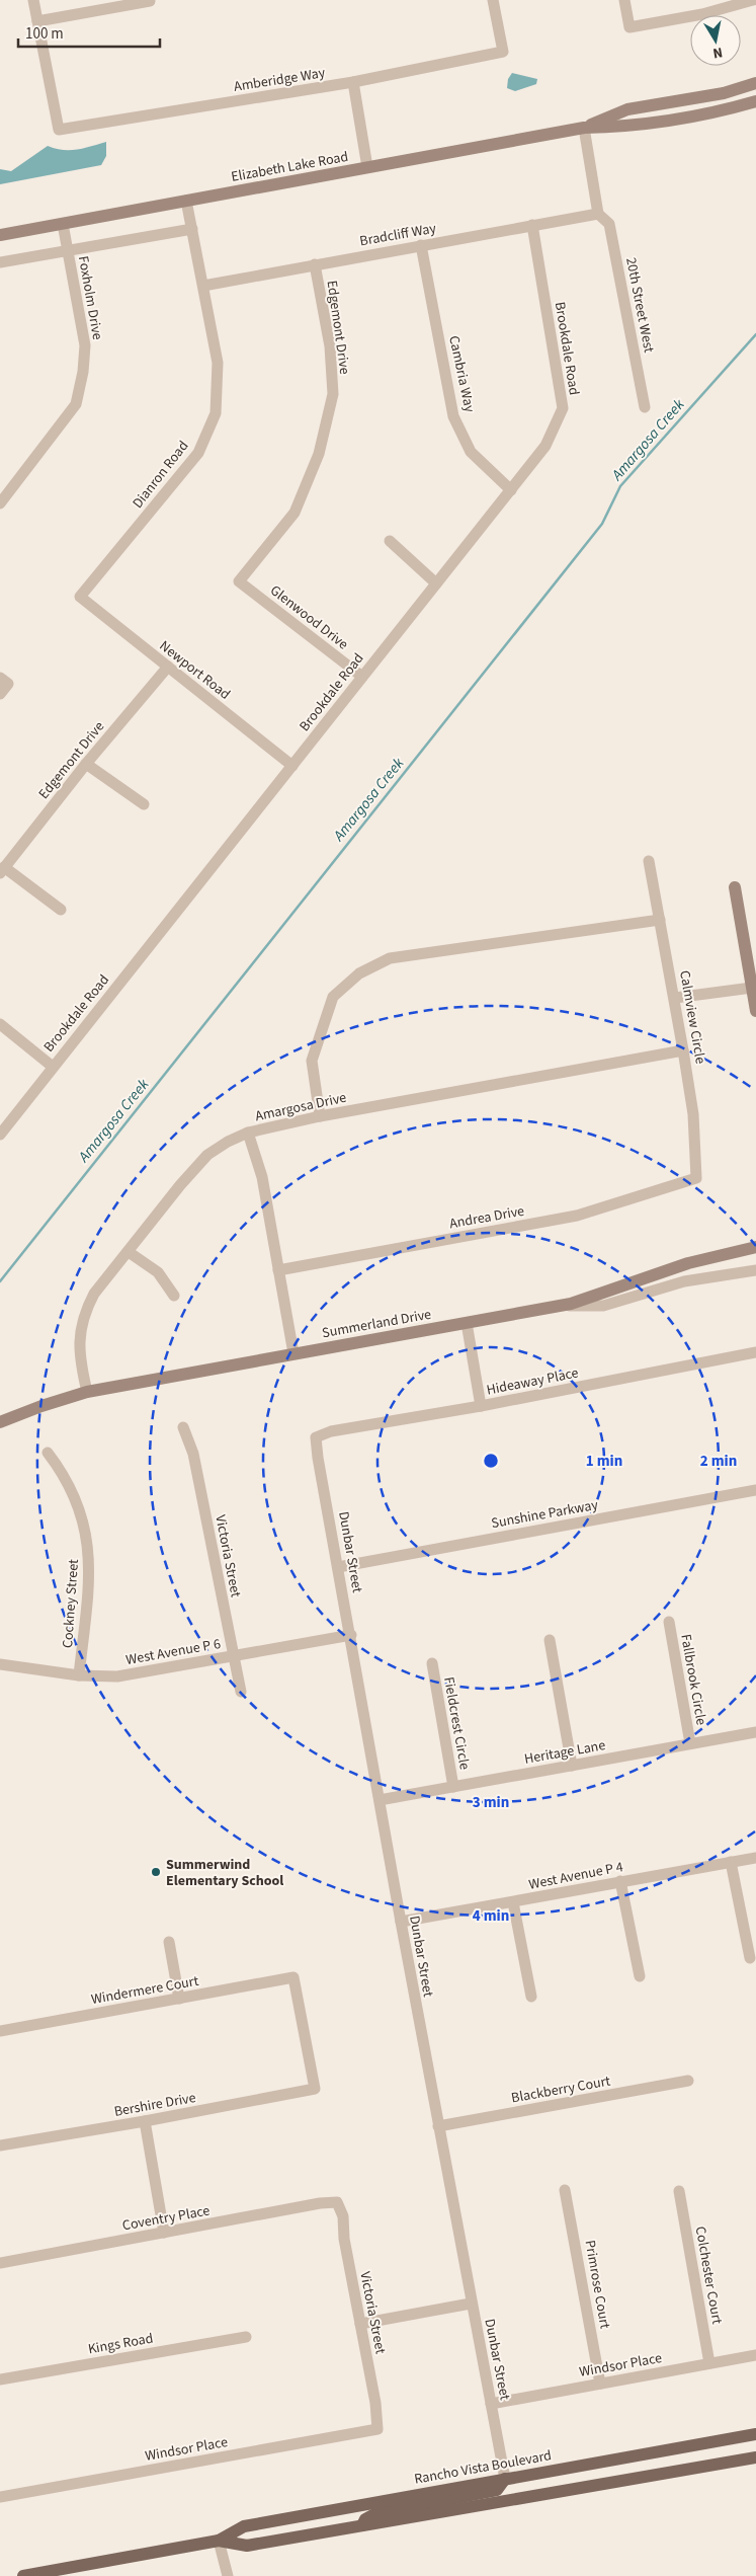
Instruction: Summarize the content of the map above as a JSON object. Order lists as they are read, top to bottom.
{
  "streets": {
    "main road": ["Elizabeth Lake Road", "Summerland Drive", "Rancho Vista Boulevard"],
    "street": [
      "Amberidge Way",
      "Bradcliff Way",
      "Foxholm Drive",
      "20th Street West",
      "Edgemont Drive",
      "Brookdale Road",
      "Cambria Way",
      "Dianron Road",
      "Glenwood Drive",
      "Newport Road",
      "Calmview Circle",
      "Amargosa Drive",
      "Andrea Drive",
      "Hideaway Place",
      "Sunshine Parkway",
      "Dunbar Street",
      "Victoria Street",
      "Cockney Street",
      "West Avenue P 6",
      "Fallbrook Circle",
      "Fieldcrest Circle",
      "Heritage Lane",
      "West Avenue P 4",
      "Windermere Court",
      "Blackberry Court",
      "Bershire Drive",
      "Coventry Place",
      "Colchester Court",
      "Primrose Court",
      "Kings Road",
      "Windsor Place"
    ]
  },
  "crossings": [
    ["Elizabeth Lake Road", "Foxholm Drive"],
    ["Elizabeth Lake Road", "Dianron Road"],
    ["Bradcliff Way", "20th Street West"],
    ["Bradcliff Way", "Edgemont Drive"],
    ["Bradcliff Way", "Brookdale Road"],
    ["Bradcliff Way", "Cambria Way"],
    ["Bradcliff Way", "Dianron Road"],
    ["Edgemont Drive", "Glenwood Drive"],
    ["Edgemont Drive", "Newport Road"],
    ["Brookdale Road", "Cambria Way"],
    ["Brookdale Road", "Glenwood Drive"],
    ["Brookdale Road", "Newport Road"],
    ["Dianron Road", "Newport Road"],
    ["Calmview Circle", "Amargosa Drive"],
    ["Calmview Circle", "Andrea Drive"],
    ["Amargosa Drive", "Summerland Drive"],
    ["Hideaway Place", "Dunbar Street"],
    ["Sunshine Parkway", "Dunbar Street"],
    ["Dunbar Street", "West Avenue P 6"],
    ["Dunbar Street", "Heritage Lane"],
    ["Dunbar Street", "West Avenue P 4"],
    ["Dunbar Street", "Blackberry Court"],
    ["Dunbar Street", "Windsor Place"],
    ["Dunbar Street", "Rancho Vista Boulevard"],
    ["Victoria Street", "West Avenue P 6"],
    ["Victoria Street", "Coventry Place"],
    ["Victoria Street", "Windsor Place"],
    ["Cockney Street", "West Avenue P 6"],
    ["Fallbrook Circle", "Heritage Lane"],
    ["Fieldcrest Circle", "Heritage Lane"],
    ["Windermere Court", "Bershire Drive"],
    ["Colchester Court", "Windsor Place"],
    ["Primrose Court", "Windsor Place"]
  ],
  "water": ["Amargosa Creek"],
  "places": ["Summerwind Elementary School"],
  "scale_bar": "100 m",
  "north": "bottom",
  "rings": [
    "1 min",
    "2 min",
    "3 min",
    "4 min"
  ]
}
